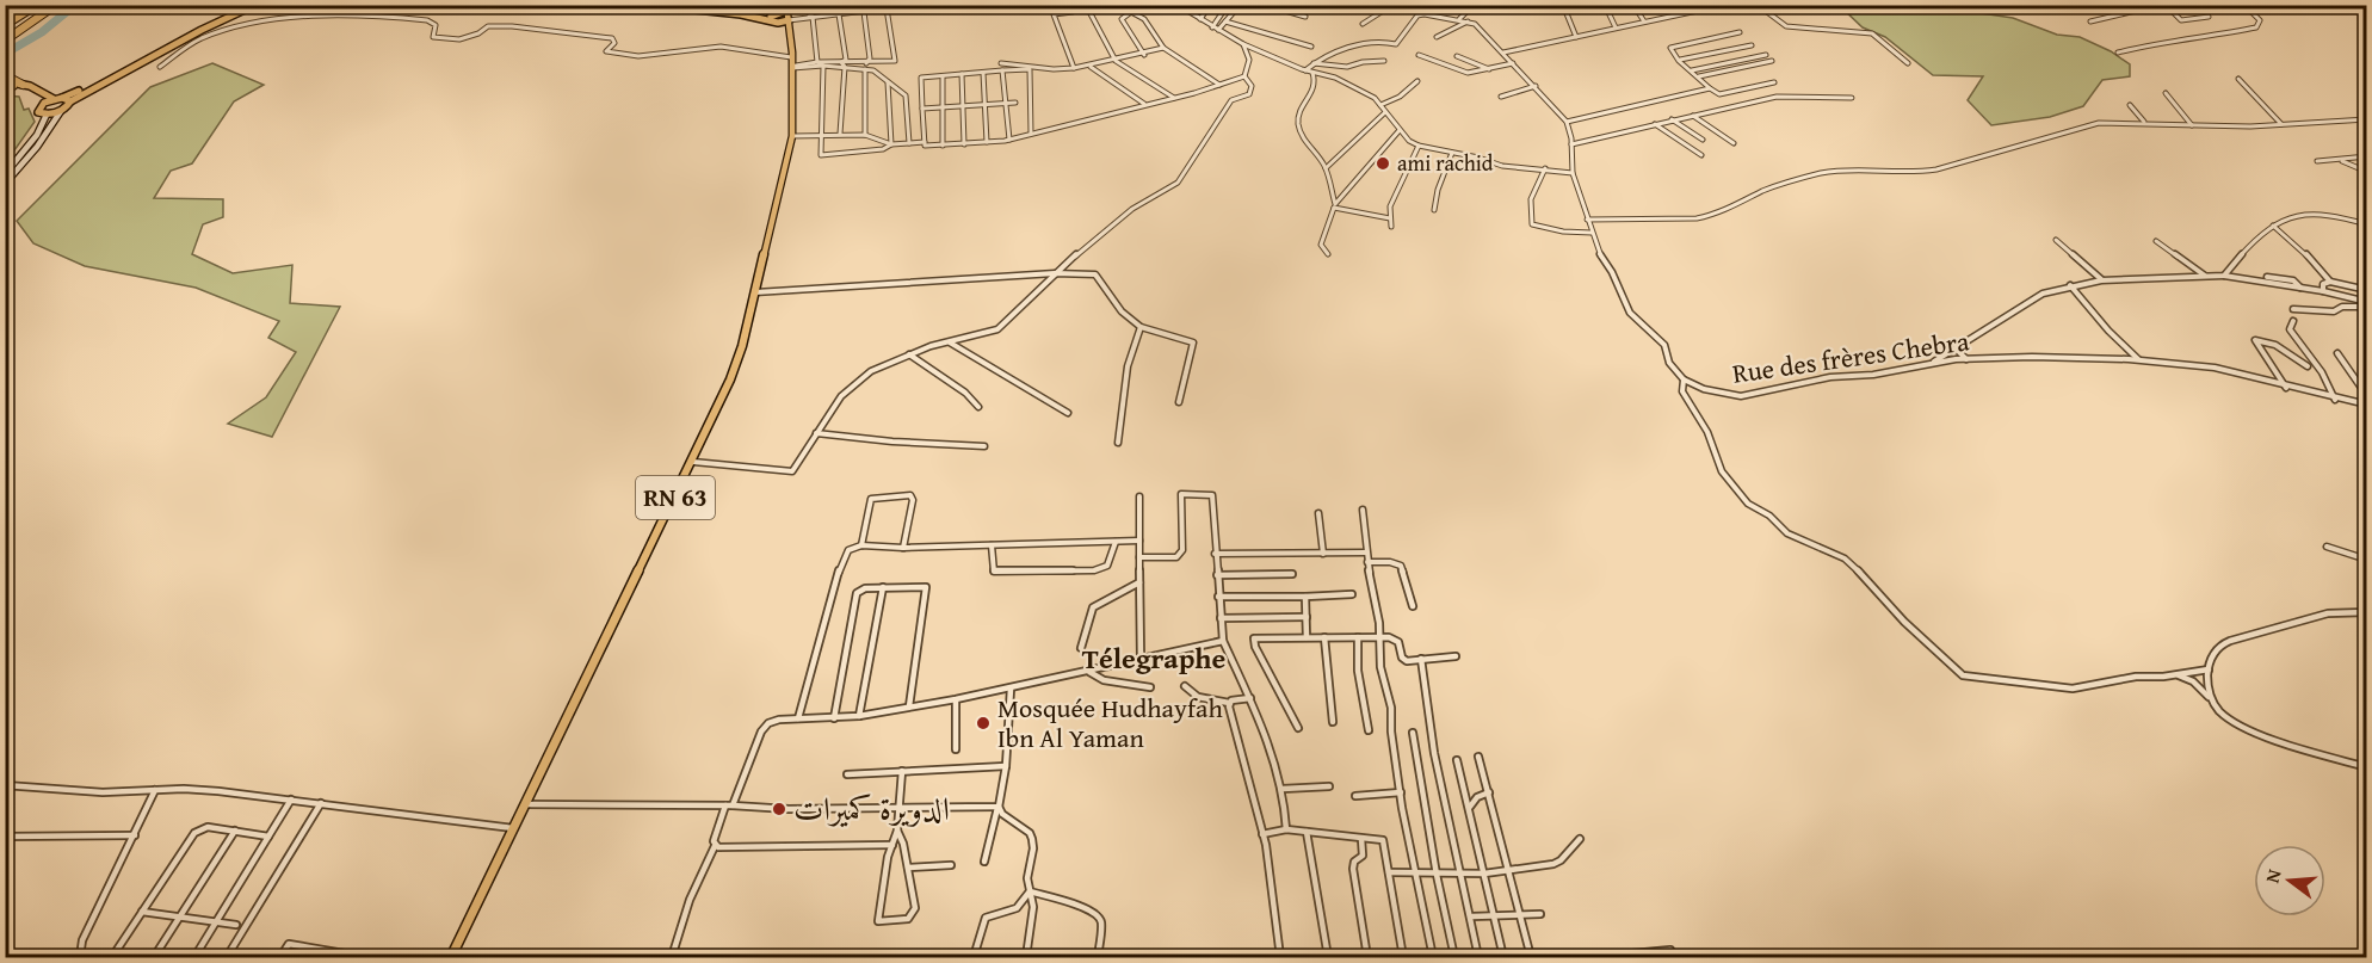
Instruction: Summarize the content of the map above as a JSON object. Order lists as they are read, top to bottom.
{
  "streets": {
    "main road": ["RN 63"],
    "street": ["Rue des frères Chebra"]
  },
  "districts": ["Télegraphe"],
  "places": ["ami rachid", "Mosquée Hudhayfah Ibn Al Yaman", "الدويرة كميرات"],
  "north": "left"
}
